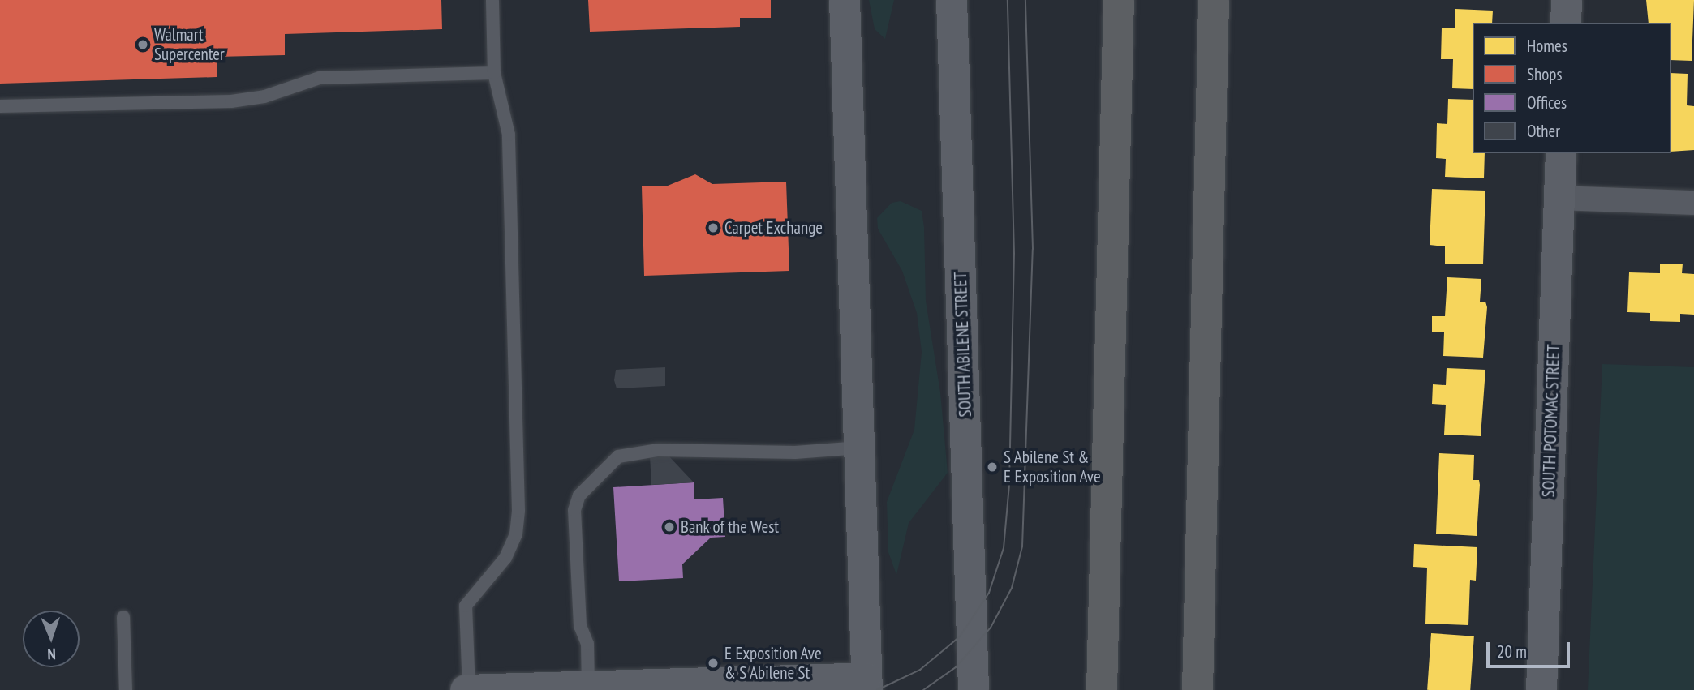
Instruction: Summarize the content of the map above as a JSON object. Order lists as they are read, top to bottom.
{
  "streets": {
    "main road": ["SOUTH ABILENE STREET", "SOUTH POTOMAC STREET"]
  },
  "places": [
    "Walmart Supercenter",
    "Carpet Exchange",
    "S Abilene St & E Exposition Ave",
    "Bank of the West",
    "E Exposition Ave & S Abilene St"
  ],
  "legend": [
    "Homes",
    "Shops",
    "Offices",
    "Other"
  ],
  "scale_bar": "20 m",
  "north": "bottom"
}
